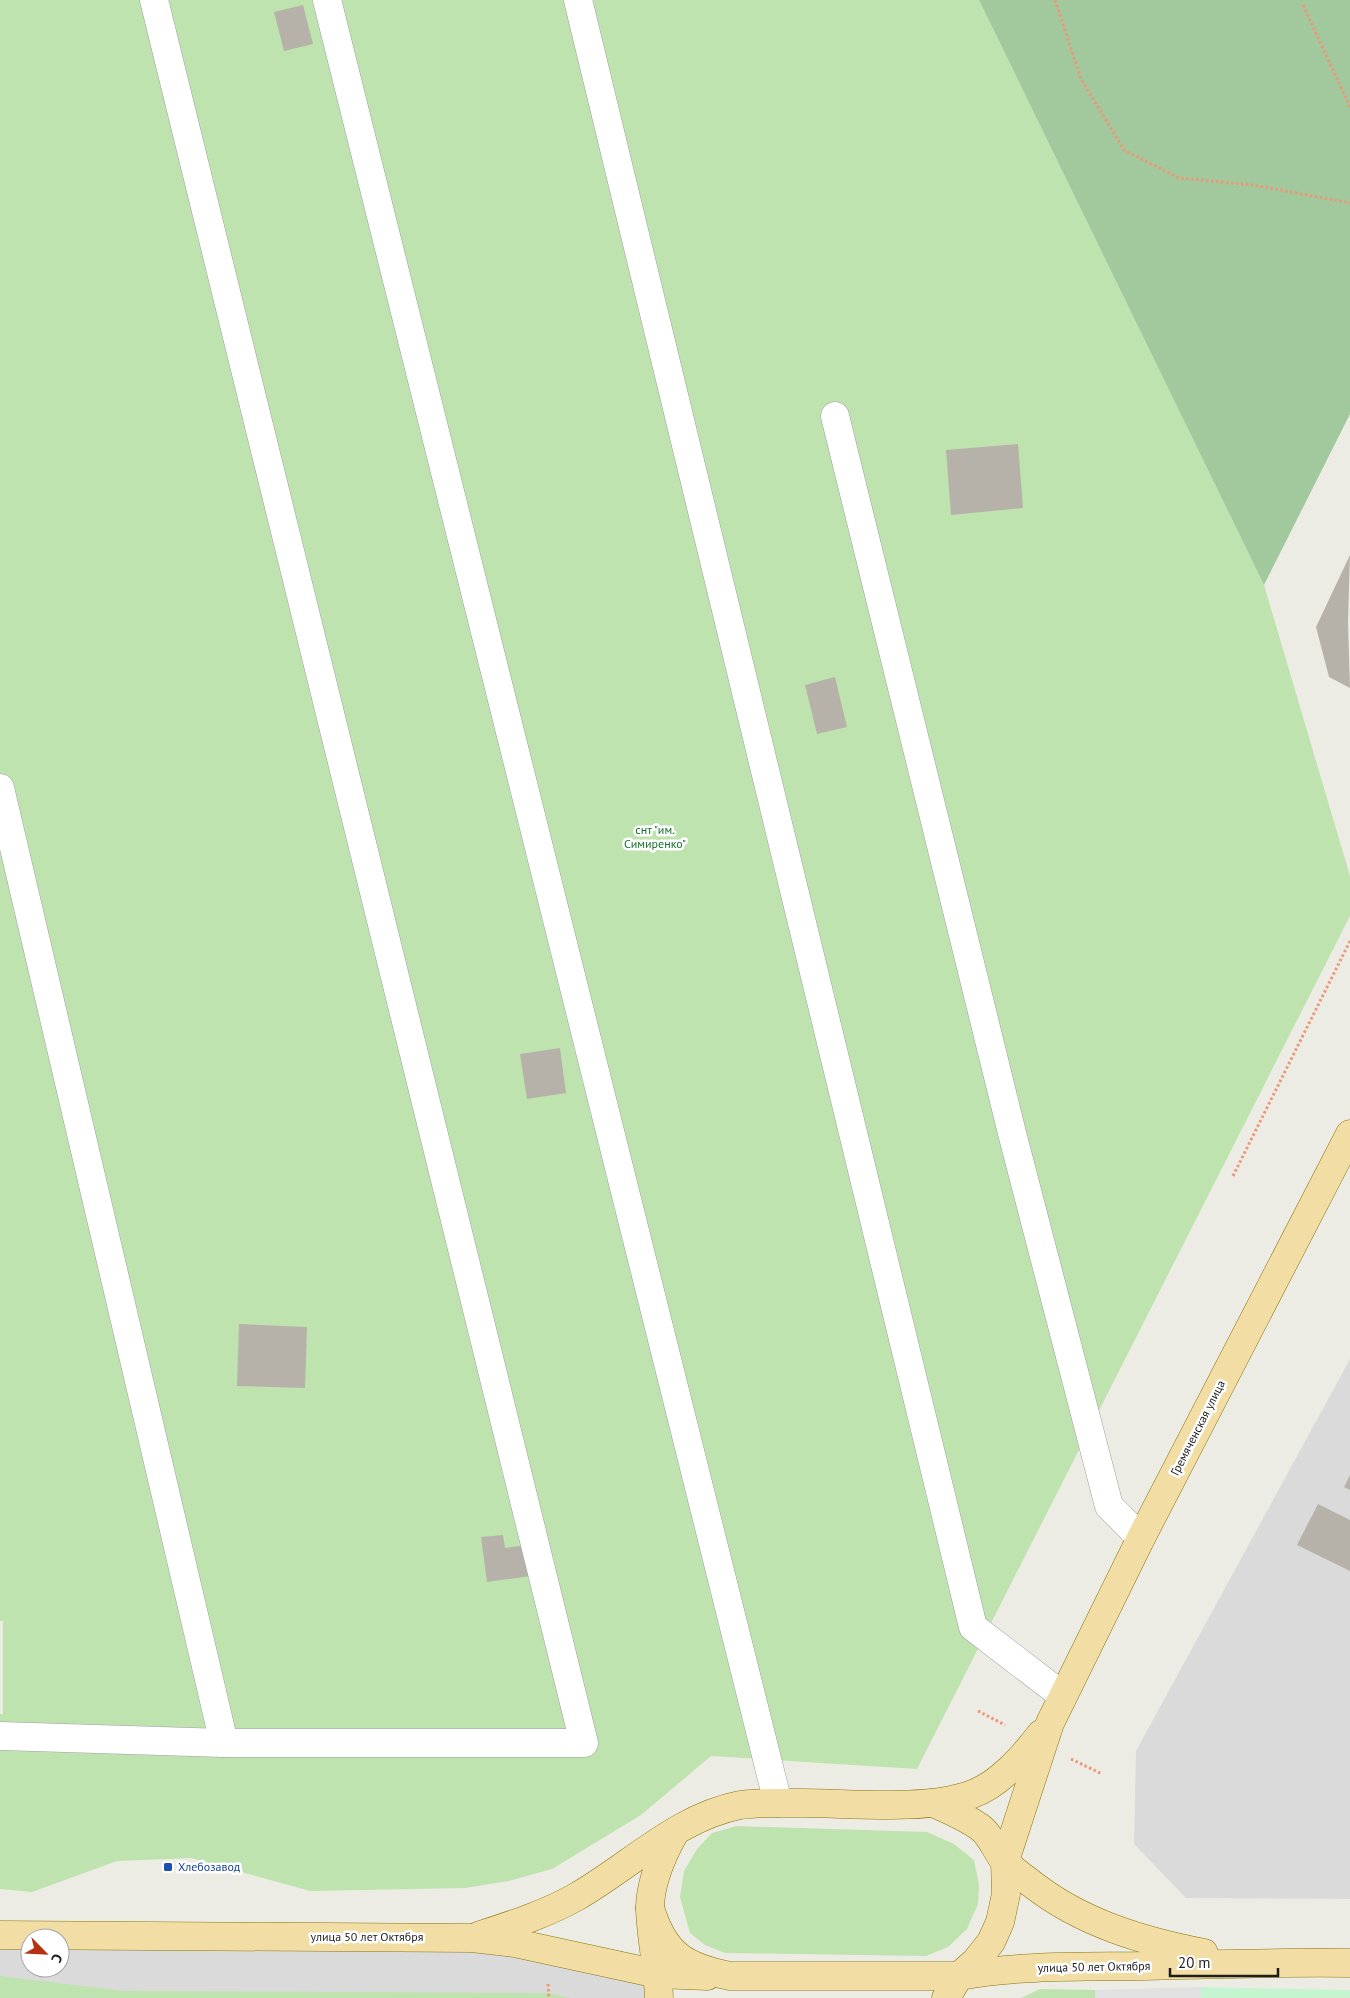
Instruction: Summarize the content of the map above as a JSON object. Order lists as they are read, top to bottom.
{
  "streets": {
    "main road": ["Гремяченская улица", "улица 50 лет Октября"]
  },
  "parks": ["снт \"им. Симиренко\""],
  "places": {
    "transit": ["Хлебозавод"]
  },
  "scale_bar": "20 m",
  "north": "bottom right"
}
